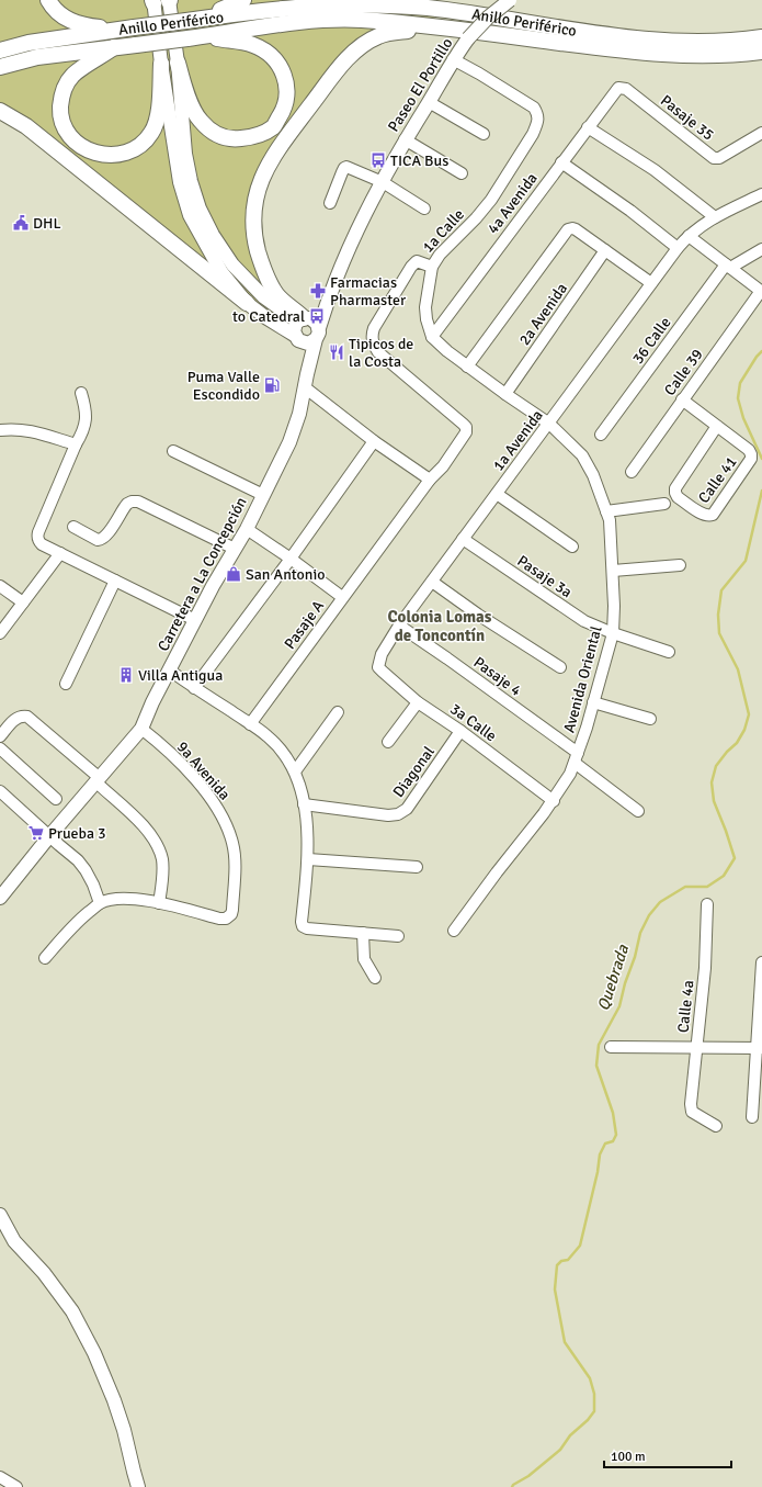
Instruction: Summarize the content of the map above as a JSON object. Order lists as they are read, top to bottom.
{
  "streets": {
    "highway": ["Anillo Periférico"],
    "main road": ["Paseo El Portillo", "Carretera a La Concepción"],
    "street": [
      "Pasaje 35",
      "4a Avenida",
      "1a Calle",
      "2a Avenida",
      "36 Calle",
      "Calle 39",
      "1a Avenida",
      "Calle 41",
      "Pasaje 3a",
      "Pasaje A",
      "Pasaje 4",
      "Avenida Oriental",
      "3a Calle",
      "9a Avenida",
      "Diagonal",
      "Calle 4a"
    ]
  },
  "crossings": [
    ["Paseo El Portillo", "1a Calle"],
    ["Paseo El Portillo", "Carretera a La Concepción"],
    ["Pasaje 35", "4a Avenida"],
    ["4a Avenida", "Avenida Oriental"],
    ["1a Calle", "Pasaje A"],
    ["2a Avenida", "Avenida Oriental"],
    ["Calle 39", "Calle 41"],
    ["1a Avenida", "Pasaje 3a"],
    ["1a Avenida", "Pasaje 4"],
    ["1a Avenida", "Avenida Oriental"],
    ["1a Avenida", "3a Calle"],
    ["Carretera a La Concepción", "9a Avenida"],
    ["Pasaje 3a", "Avenida Oriental"],
    ["Pasaje 4", "Avenida Oriental"],
    ["Avenida Oriental", "3a Calle"],
    ["3a Calle", "Diagonal"]
  ],
  "districts": ["Colonia Lomas de Toncontín"],
  "water": ["Quebrada"],
  "places": {
    "bus stop": ["TICA Bus", "to Catedral"],
    "public building": ["DHL"],
    "pharmacy": ["Farmacias Pharmaster"],
    "restaurant": ["Tipicos de la Costa"],
    "fuel station": ["Puma Valle Escondido"],
    "shop": ["San Antonio"],
    "building": ["Villa Antigua"],
    "supermarket": ["Prueba 3"]
  },
  "scale_bar": "100 m"
}
